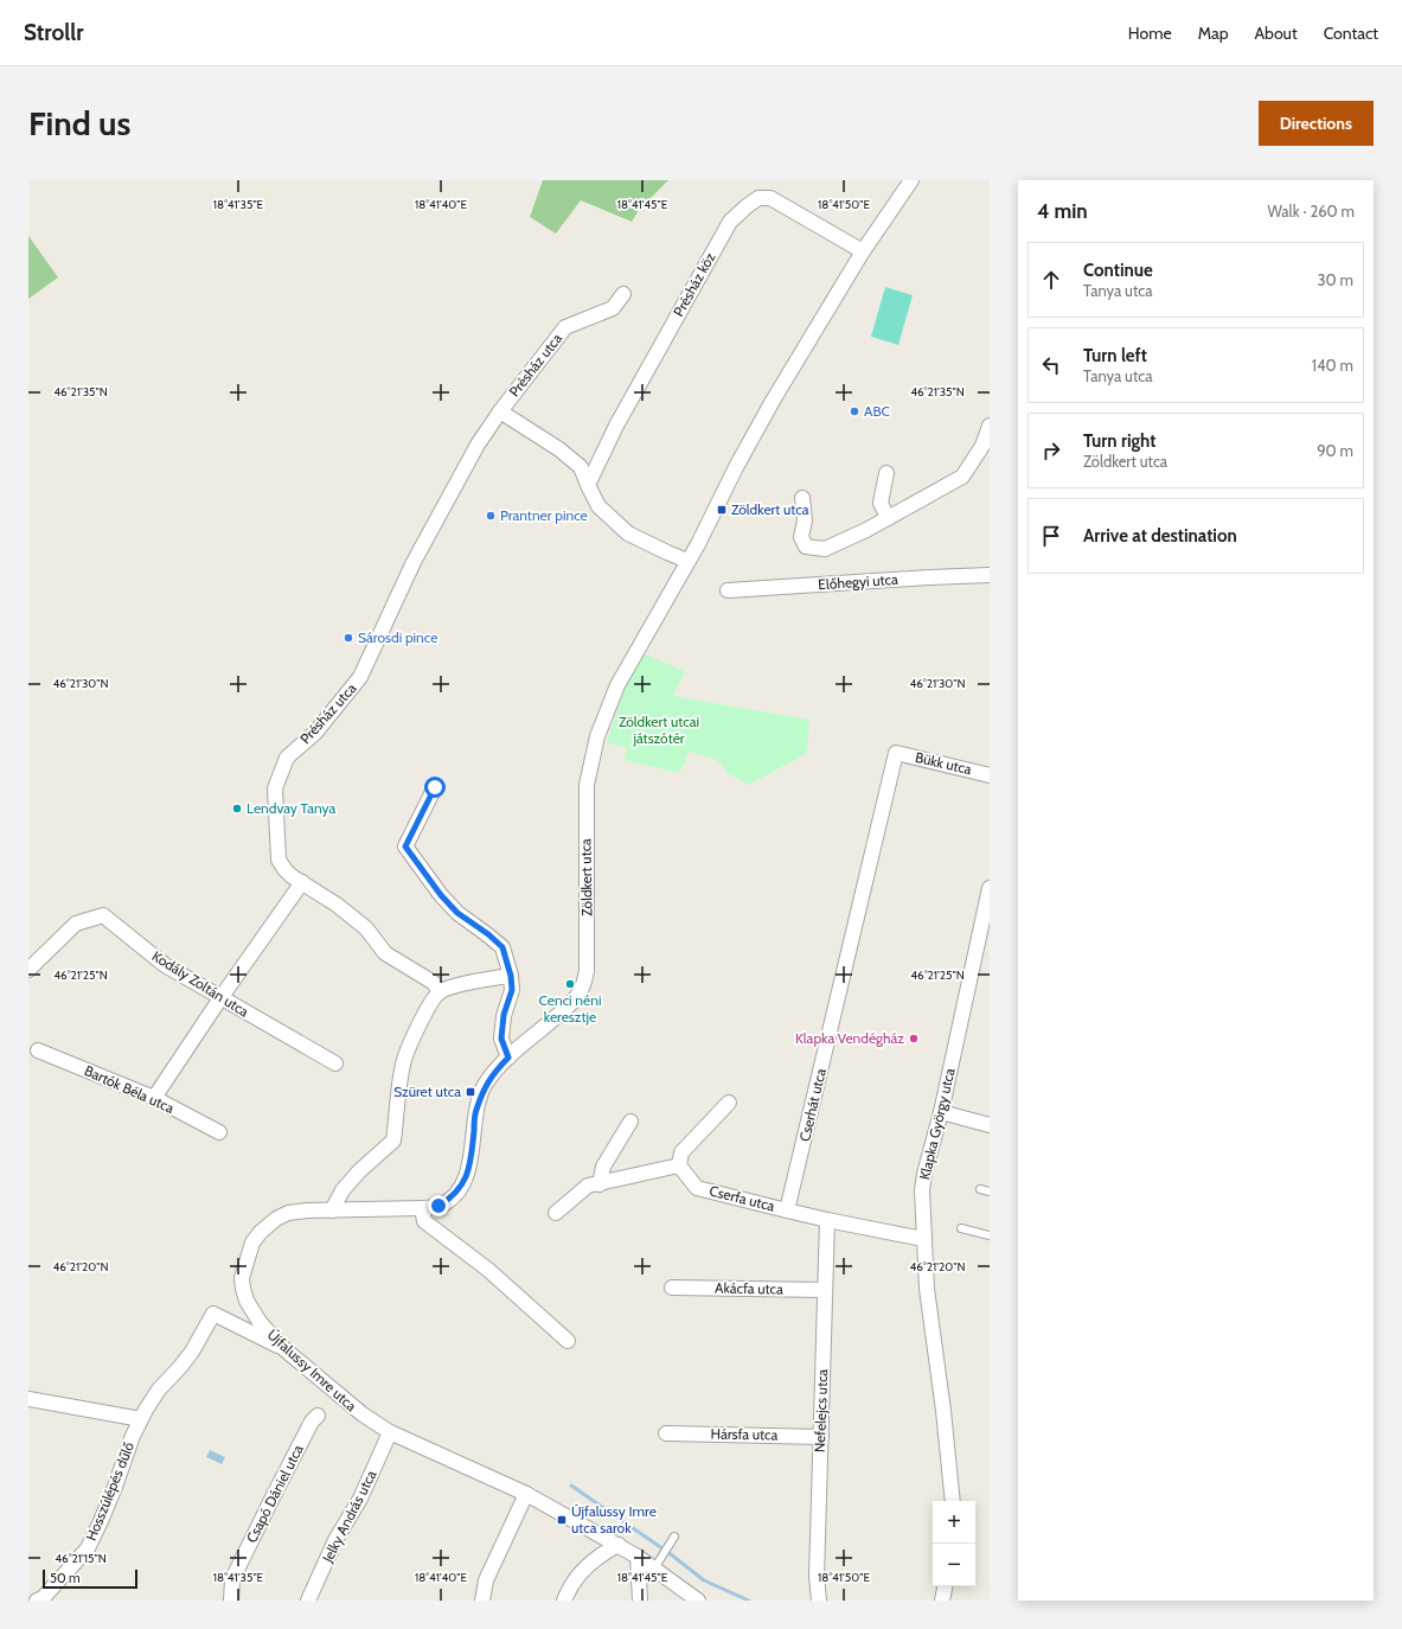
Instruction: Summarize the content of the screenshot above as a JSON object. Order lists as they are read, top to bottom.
{
  "streets": {
    "street": [
      "Présház köz",
      "Présház utca",
      "Előhegyi utca",
      "Bükk utca",
      "Zöldkert utca",
      "Kodály Zoltán utca",
      "Bartók Béla utca",
      "Cserhát utca",
      "Klapka György utca",
      "Cserfa utca",
      "Akácfa utca",
      "Újfalussy Imre utca",
      "Nefelejcs utca",
      "Hársfa utca",
      "Hosszúlépés dűlő",
      "Csapó Dániel utca",
      "Jelky András utca"
    ]
  },
  "crossings": [
    ["Présház köz", "Présház utca"],
    ["Présház köz", "Zöldkert utca"],
    ["Présház utca", "Zöldkert utca"],
    ["Bükk utca", "Cserhát utca"],
    ["Zöldkert utca", "Újfalussy Imre utca"],
    ["Cserhát utca", "Cserfa utca"],
    ["Akácfa utca", "Nefelejcs utca"],
    ["Újfalussy Imre utca", "Hosszúlépés dűlő"],
    ["Újfalussy Imre utca", "Jelky András utca"],
    ["Nefelejcs utca", "Hársfa utca"]
  ],
  "parks": ["Zöldkert utcai játszótér"],
  "places": {
    "other": [
      "ABC",
      "Prantner pince",
      "Sárosdi pince",
      "Lendvay Tanya",
      "Cenci néni keresztje",
      "Klapka Vendégház"
    ],
    "transit": ["Zöldkert utca", "Szüret utca", "Újfalussy Imre utca sarok"]
  },
  "scale_bar": "50 m",
  "page": {
    "header": "Strollr",
    "nav": [
      "Home",
      "Map",
      "About",
      "Contact"
    ],
    "buttons": "Directions",
    "title": "Find us",
    "heading": ["4 min", "Walk · 260 m"],
    "list": [
      ["Continue", "Tanya utca", "30 m"],
      ["Turn left", "Tanya utca", "140 m"],
      ["Turn right", "Zöldkert utca", "90 m"],
      "Arrive at destination"
    ],
    "map_buttons": ["+", "−"],
    "scale": "50 m"
  },
  "coordinates": [
    "18°41'35\"E",
    "18°41'40\"E",
    "18°41'45\"E",
    "18°41'50\"E",
    "46°21'35\"N",
    "46°21'30\"N",
    "46°21'25\"N",
    "46°21'20\"N",
    "46°21'15\"N"
  ]
}
